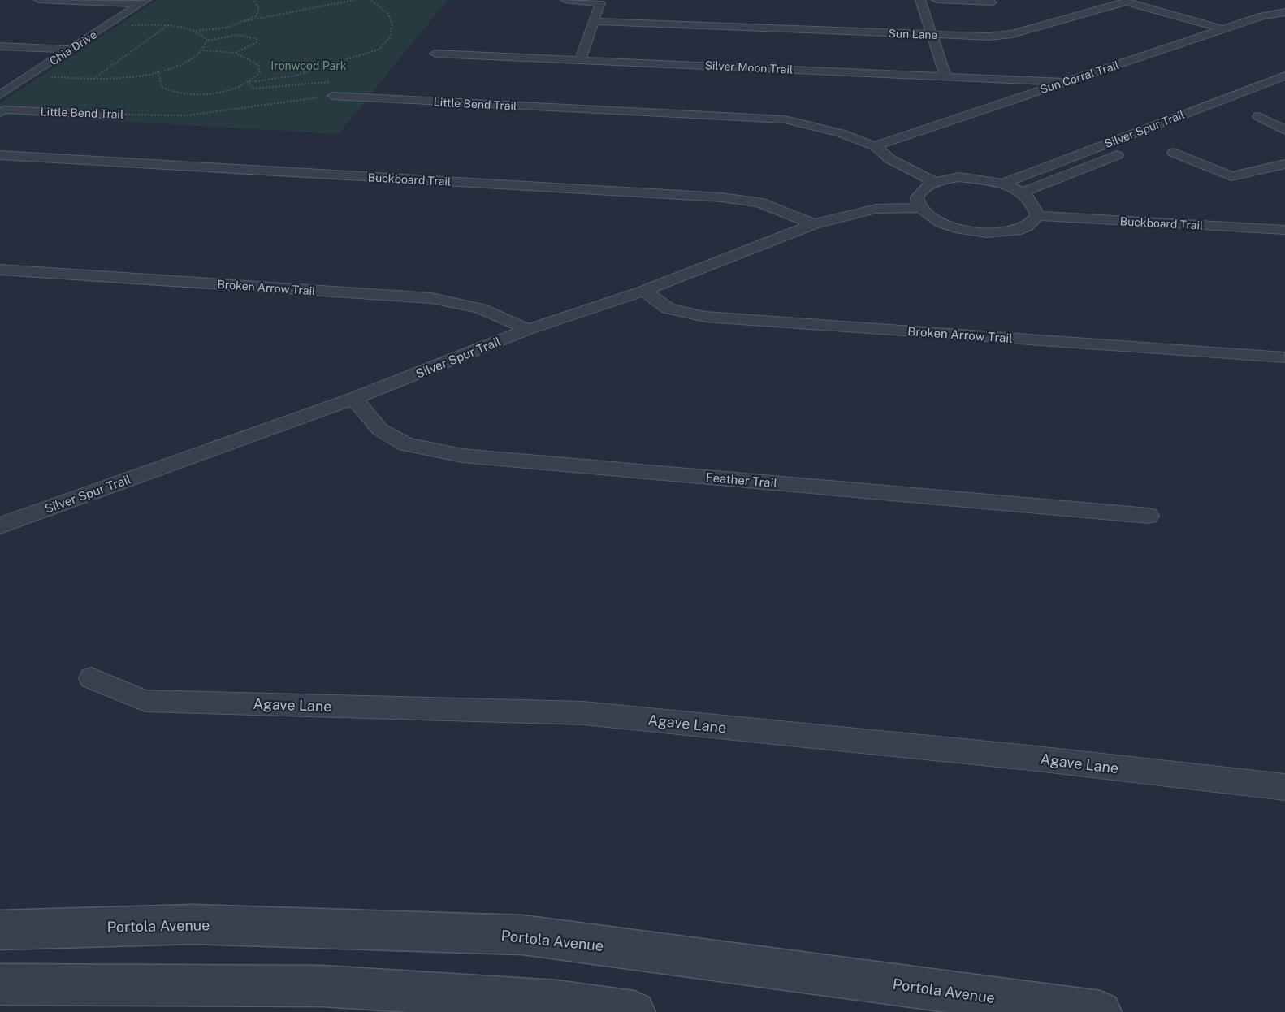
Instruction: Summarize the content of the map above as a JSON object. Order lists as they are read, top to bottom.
{
  "streets": {
    "street": [
      "Sun Lane",
      "Chia Drive",
      "Silver Moon Trail",
      "Sun Corral Trail",
      "Little Bend Trail",
      "Silver Spur Trail",
      "Buckboard Trail",
      "Broken Arrow Trail",
      "Feather Trail",
      "Agave Lane",
      "Portola Avenue"
    ]
  },
  "crossings": [
    ["Sun Lane", "Sun Corral Trail"],
    ["Silver Moon Trail", "Sun Corral Trail"],
    ["Sun Corral Trail", "Little Bend Trail"],
    ["Silver Spur Trail", "Buckboard Trail"],
    ["Silver Spur Trail", "Broken Arrow Trail"],
    ["Silver Spur Trail", "Feather Trail"]
  ],
  "parks": ["Ironwood Park"]
}
